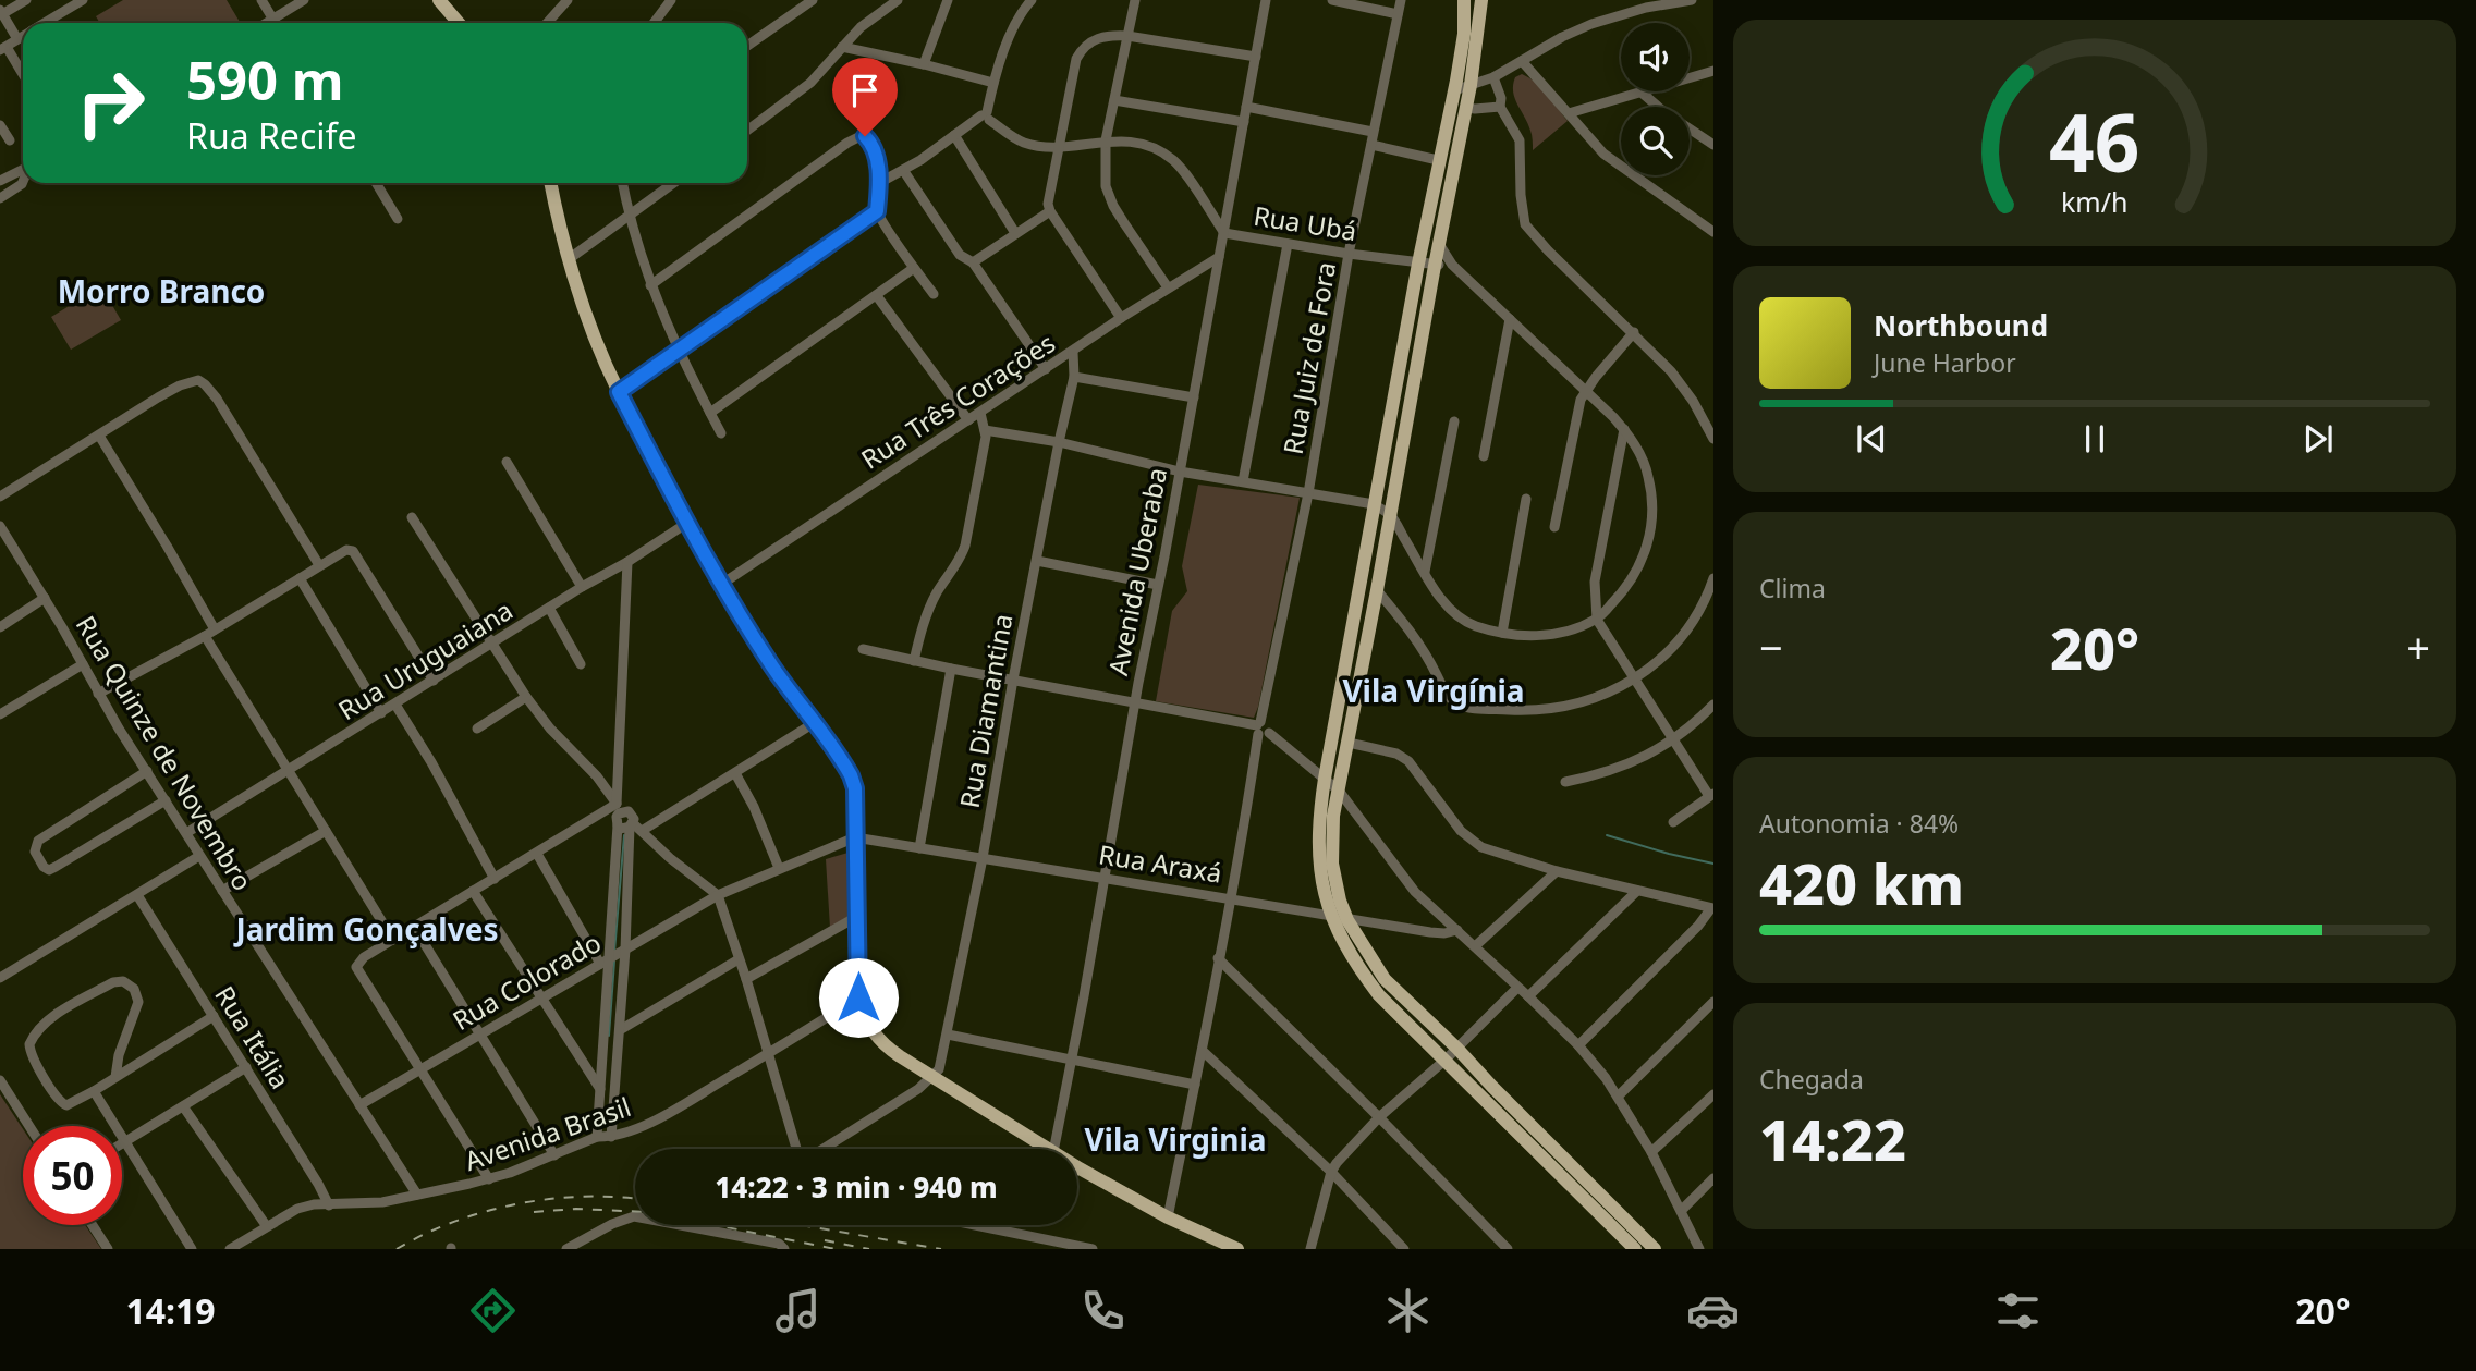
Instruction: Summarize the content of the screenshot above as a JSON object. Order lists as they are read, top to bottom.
{
  "streets": {
    "street": [
      "Rua Ubá",
      "Rua Juiz de Fora",
      "Rua Três Corações",
      "Avenida Uberaba",
      "Rua Uruguaiana",
      "Rua Diamantina",
      "Rua Quinze de Novembro",
      "Rua Araxá",
      "Rua Colorado",
      "Rua Itália",
      "Avenida Brasil"
    ]
  },
  "crossings": [
    ["Rua Ubá", "Rua Juiz de Fora"],
    ["Rua Ubá", "Avenida Uberaba"],
    ["Rua Juiz de Fora", "Rua Araxá"],
    ["Rua Três Corações", "Avenida Uberaba"],
    ["Rua Três Corações", "Rua Diamantina"],
    ["Avenida Uberaba", "Rua Araxá"],
    ["Rua Uruguaiana", "Rua Quinze de Novembro"],
    ["Rua Diamantina", "Rua Araxá"],
    ["Rua Quinze de Novembro", "Rua Colorado"],
    ["Rua Quinze de Novembro", "Avenida Brasil"],
    ["Rua Araxá", "Rua Colorado"],
    ["Rua Itália", "Avenida Brasil"]
  ],
  "districts": [
    "Morro Branco",
    "Vila Virgínia",
    "Jardim Gonçalves",
    "Vila Virginia"
  ],
  "page": {
    "turn": ["590 m", "Rua Recife"],
    "song": ["Northbound", "June Harbor"],
    "tile": [
      "Clima",
      ["Autonomia · 84%", "420 km"],
      ["Chegada", "14:22"]
    ],
    "heat": ["−", "20°", "+"],
    "limit": "50",
    "trip": "14:22 · 3 min · 940 m",
    "tabs": ["14:19", "20°"],
    "gauge": ["46", "km/h"]
  }
}
